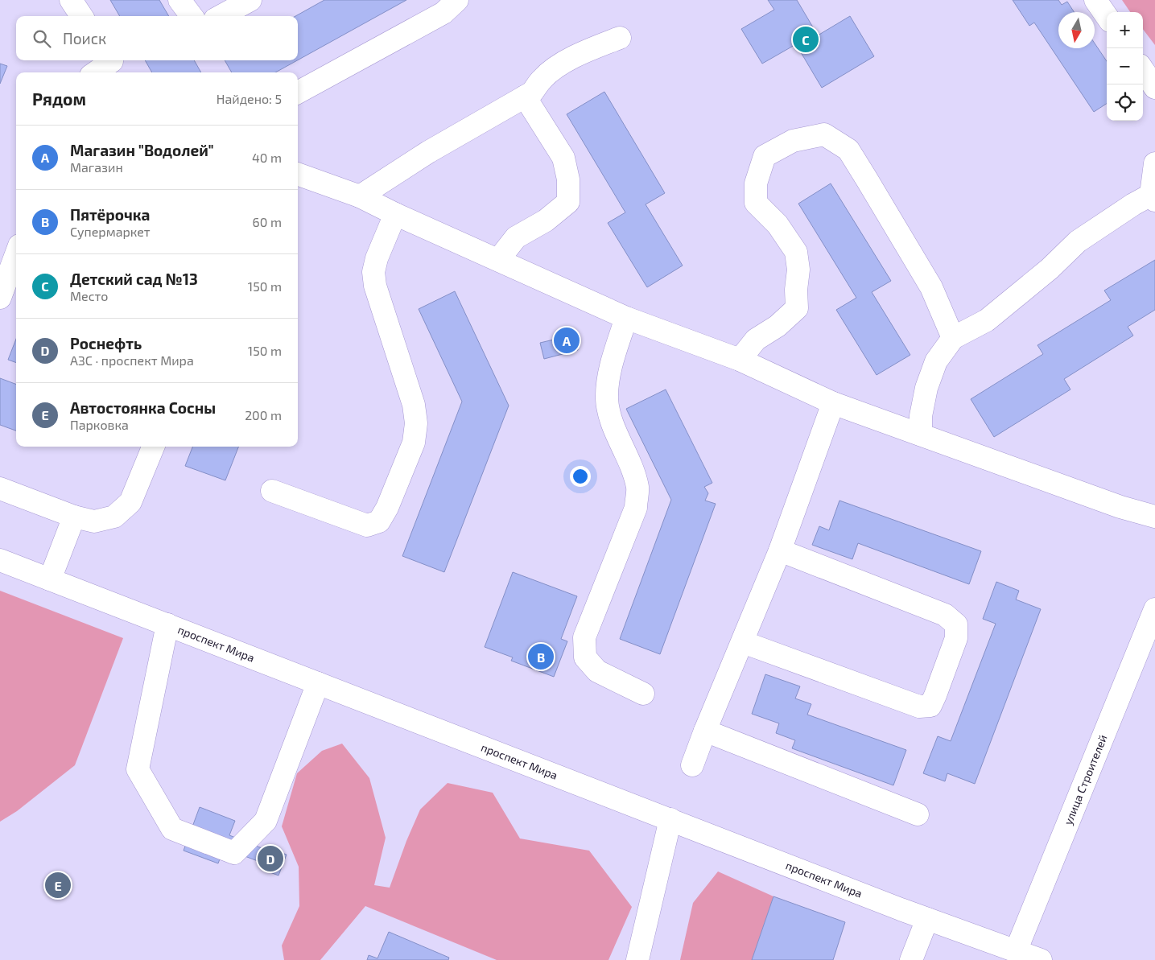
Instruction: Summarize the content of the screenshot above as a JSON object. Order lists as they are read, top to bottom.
{
  "streets": {
    "main road": ["проспект Мира", "улица Строителей"]
  },
  "crossings": [
    ["проспект Мира", "улица Строителей"]
  ],
  "north": "bottom",
  "page": {
    "map_buttons": ["+", "−"],
    "search": "Поиск",
    "pins": [
      "C",
      "A",
      "B",
      "D",
      "E"
    ],
    "heading": ["Рядом", "Найдено: 5"],
    "list": [
      {
        "mark": "A",
        "name": "Магазин \"Водолей\"",
        "note": "Магазин",
        "value": "40 m"
      },
      {
        "mark": "B",
        "name": "Пятёрочка",
        "note": "Супермаркет",
        "value": "60 m"
      },
      {
        "mark": "C",
        "name": "Детский сад №13",
        "note": "Место",
        "value": "150 m"
      },
      {
        "mark": "D",
        "name": "Роснефть",
        "note": "АЗС · проспект Мира",
        "value": "150 m"
      },
      {
        "mark": "E",
        "name": "Автостоянка Сосны",
        "note": "Парковка",
        "value": "200 m"
      }
    ]
  }
}
